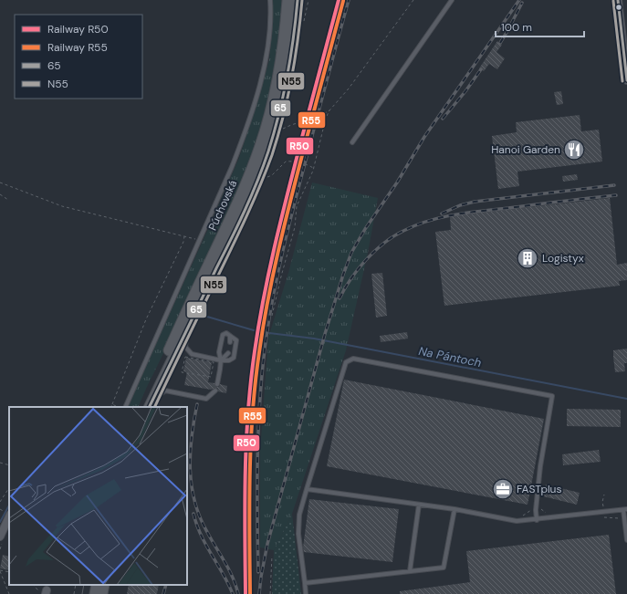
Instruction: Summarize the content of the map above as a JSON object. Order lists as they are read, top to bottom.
{
  "streets": {
    "main road": ["Púchovská"]
  },
  "water": ["Na Pántoch"],
  "places": {
    "restaurant": ["Hanoi Garden"],
    "building": ["Logistyx"],
    "office": ["FASTplus"]
  },
  "lines": [
    "rail line R50",
    "transit line 65",
    "transit line N55",
    "rail line R55"
  ],
  "legend": [
    "Railway R50",
    "Railway R55",
    "65",
    "N55"
  ],
  "scale_bar": "100 m"
}
